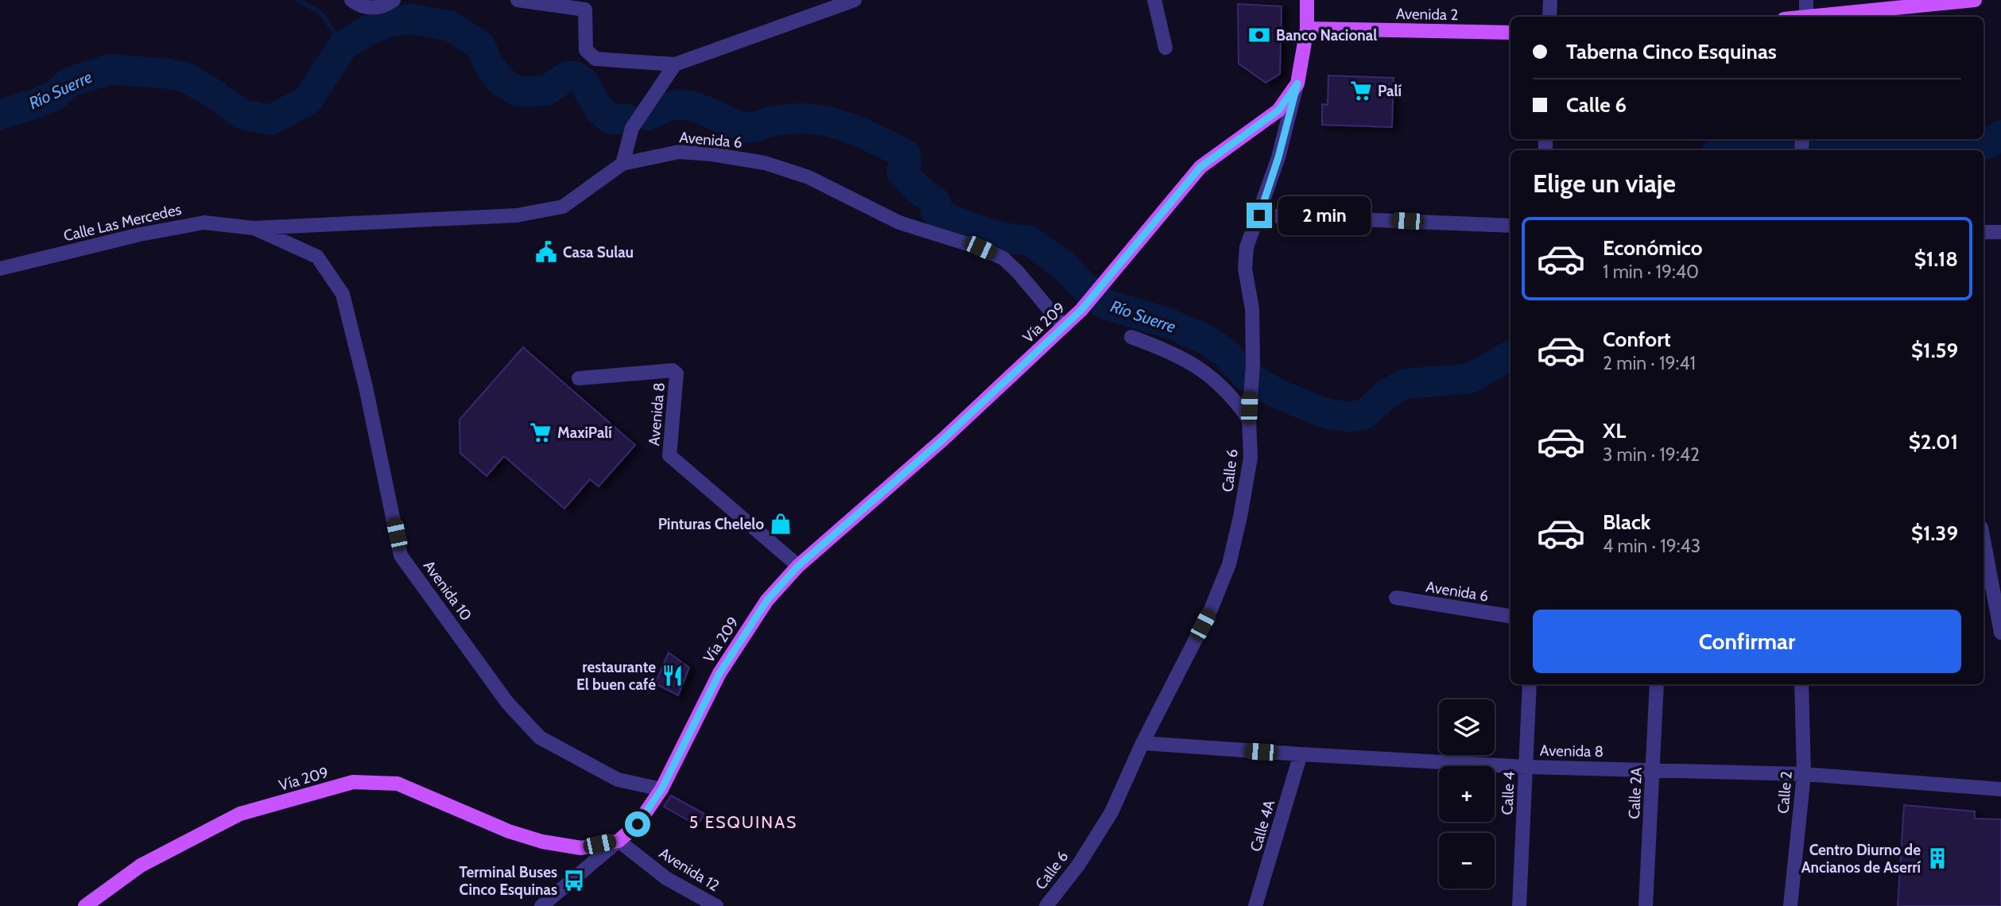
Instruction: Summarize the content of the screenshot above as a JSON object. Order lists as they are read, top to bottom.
{
  "streets": {
    "main road": ["Avenida 2", "Vía 209", "Calle 6"],
    "street": [
      "Avenida 6",
      "Calle Las Mercedes",
      "Avenida 8",
      "Avenida 10",
      "Calle 2",
      "Calle 4",
      "Calle 2A",
      "Calle 4A",
      "Avenida 12"
    ]
  },
  "crossings": [
    ["Avenida 2", "Calle 6"],
    ["Avenida 6", "Calle Las Mercedes"],
    ["Avenida 6", "Vía 209"],
    ["Avenida 6", "Avenida 10"],
    ["Calle Las Mercedes", "Avenida 10"],
    ["Vía 209", "Avenida 8"],
    ["Vía 209", "Calle 6"],
    ["Vía 209", "Avenida 10"],
    ["Vía 209", "Avenida 12"],
    ["Avenida 8", "Calle 6"],
    ["Avenida 8", "Calle 2"],
    ["Avenida 8", "Calle 4"],
    ["Avenida 8", "Calle 2A"],
    ["Avenida 8", "Calle 4A"]
  ],
  "districts": ["5 ESQUINAS"],
  "water": ["Río Suerre"],
  "places": {
    "bank": ["Banco Nacional"],
    "supermarket": ["Palí", "MaxiPalí"],
    "public building": ["Casa Sulau"],
    "shop": ["Pinturas Chelelo"],
    "restaurant": ["restaurante El buen café"],
    "building": ["Centro Diurno de Ancianos de Aserrí"],
    "bus stop": ["Terminal Buses Cinco Esquinas"]
  },
  "page": {
    "banner": ["Taberna Cinco Esquinas", "Calle 6"],
    "heading": "Elige un viaje",
    "bubble": "2 min",
    "list": [
      {
        "name": "Económico",
        "note": "1 min · 19:40",
        "value": "$1.18"
      },
      {
        "name": "Confort",
        "note": "2 min · 19:41",
        "value": "$1.59"
      },
      {
        "name": "XL",
        "note": "3 min · 19:42",
        "value": "$2.01"
      },
      {
        "name": "Black",
        "note": "4 min · 19:43",
        "value": "$1.39"
      }
    ],
    "buttons": "Confirmar",
    "map_buttons": ["+", "−"]
  }
}
